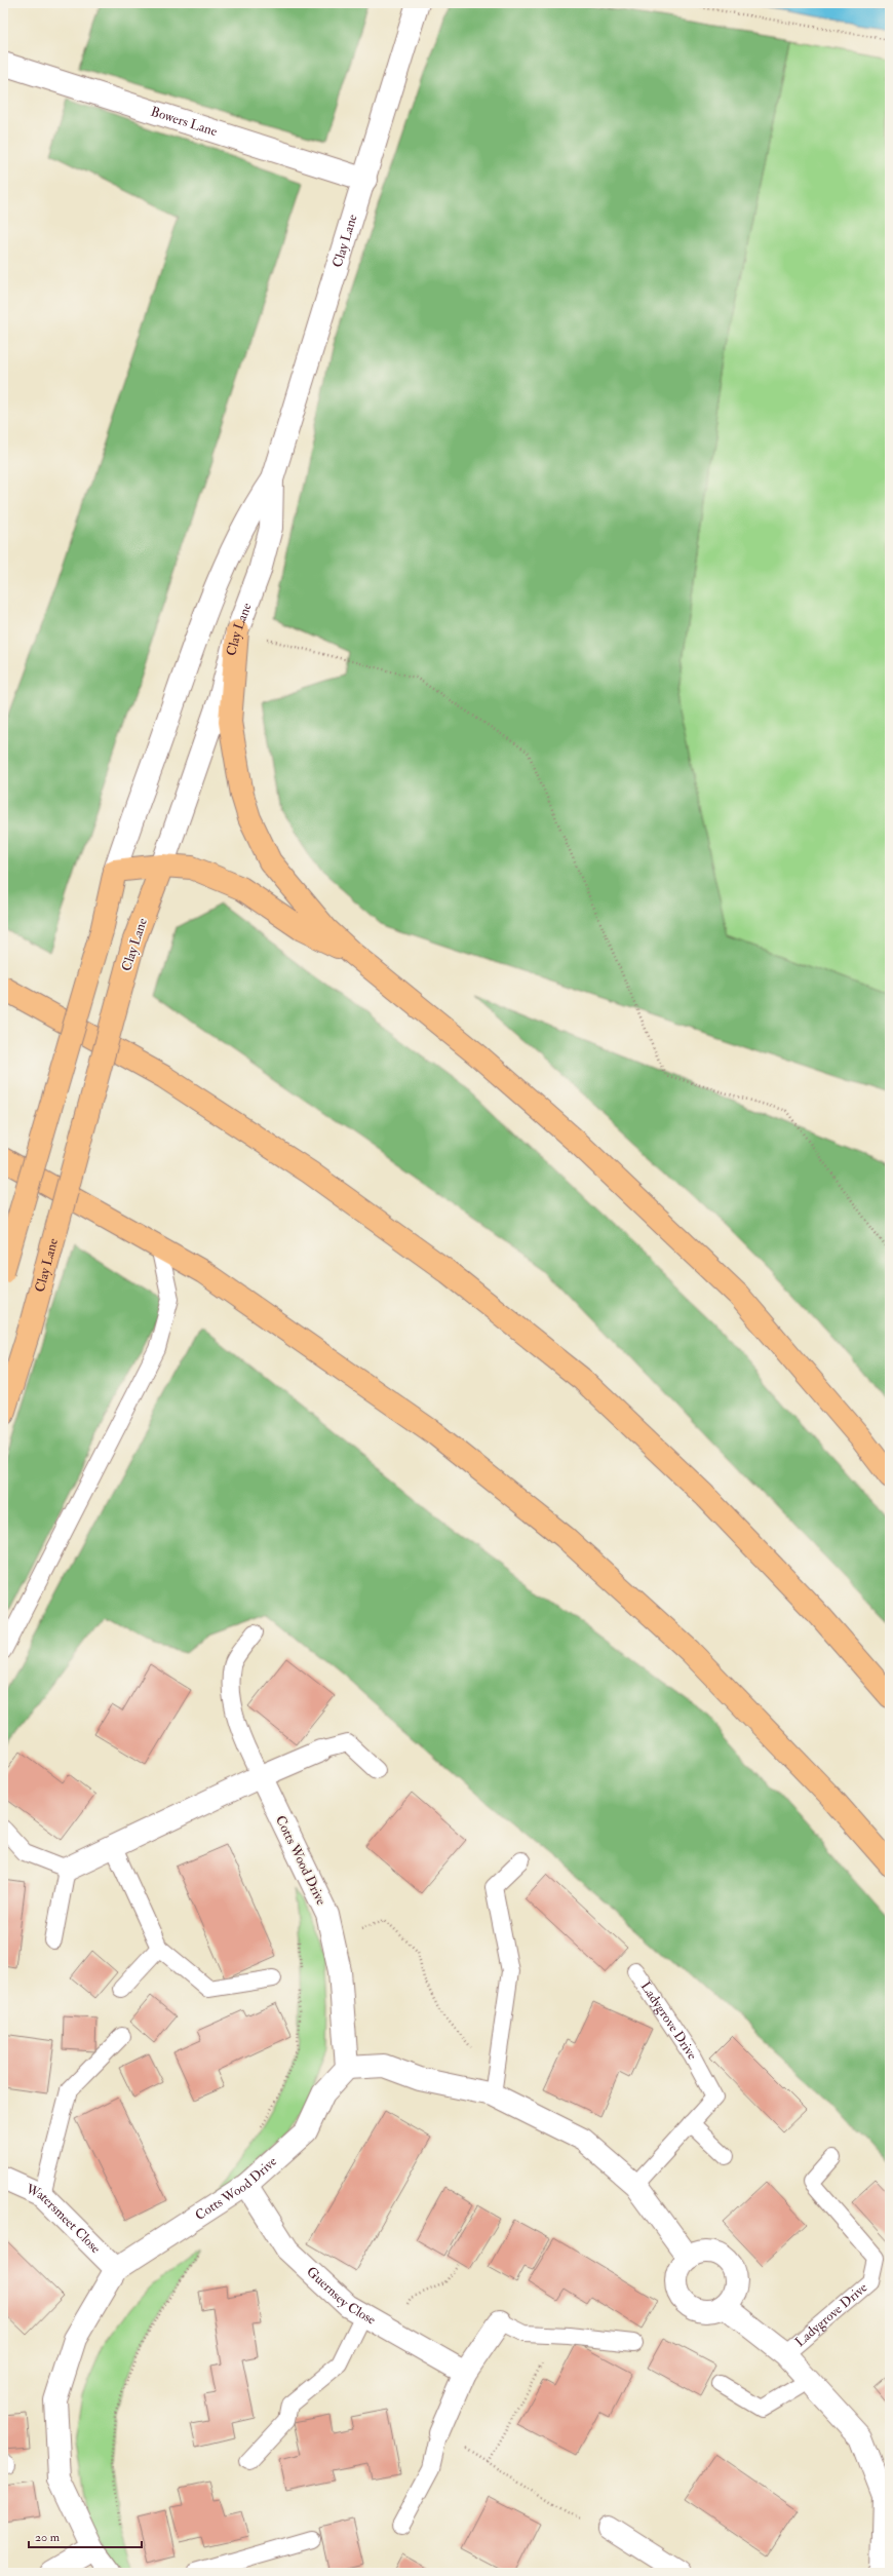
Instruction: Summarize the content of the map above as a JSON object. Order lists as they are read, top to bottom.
{
  "streets": {
    "main road": ["Clay Lane"],
    "street": [
      "Bowers Lane",
      "Cotts Wood Drive",
      "Ladygrove Drive",
      "Watersmeet Close",
      "Guernsey Close"
    ]
  },
  "crossings": [
    ["Bowers Lane", "Clay Lane"],
    ["Cotts Wood Drive", "Watersmeet Close"],
    ["Cotts Wood Drive", "Guernsey Close"]
  ],
  "scale_bar": "20 m"
}
